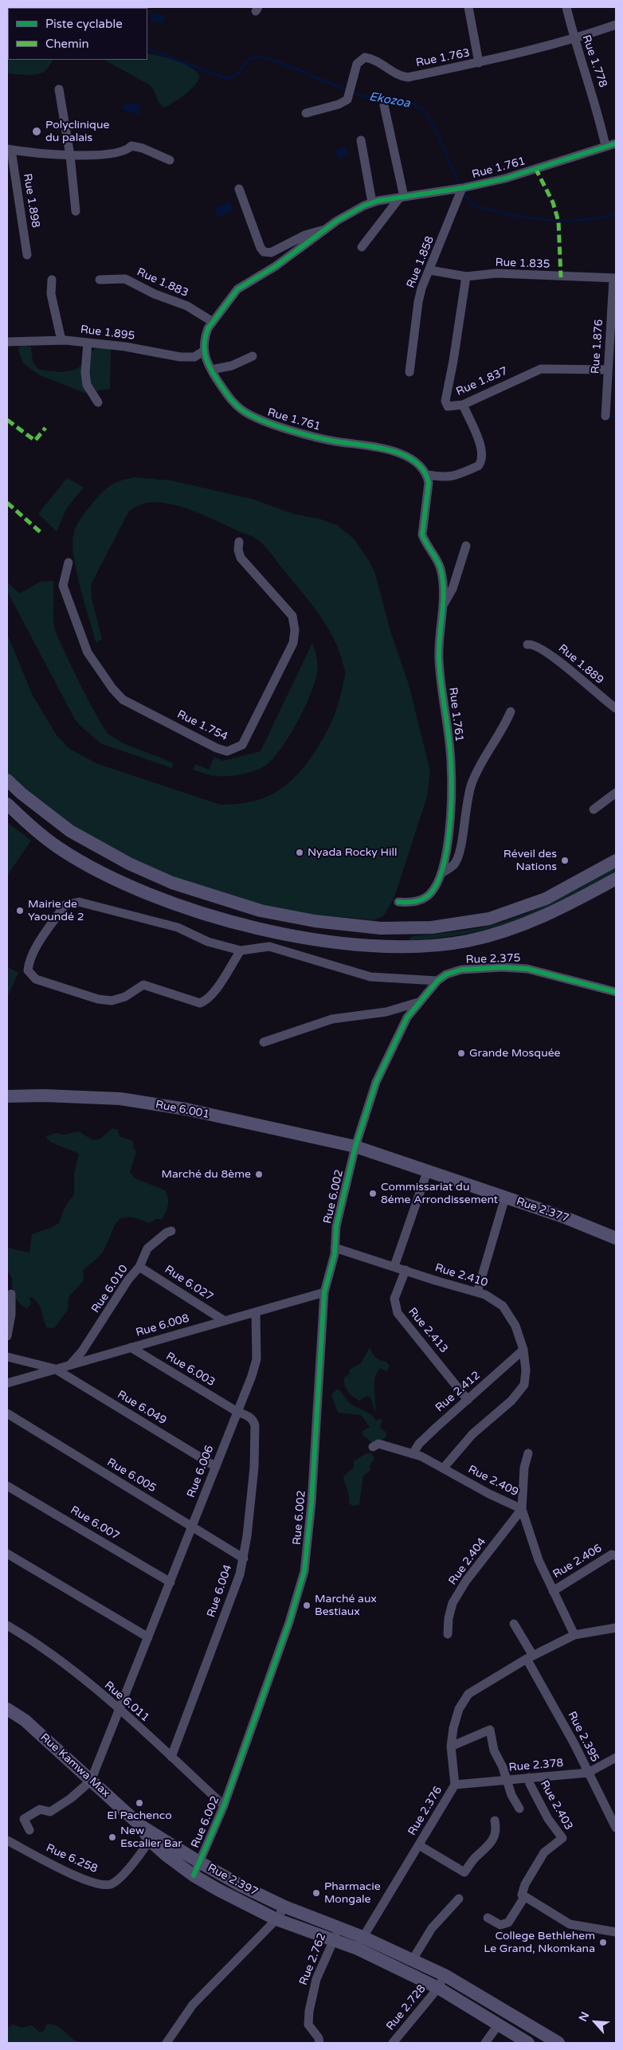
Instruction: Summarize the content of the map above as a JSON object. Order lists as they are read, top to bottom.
{
  "streets": {
    "main road": [
      "Rue 6.001",
      "Rue 2.377",
      "Rue Kamwa Max",
      "Rue 2.397"
    ],
    "street": [
      "Rue 1.763",
      "Rue 1.778",
      "Rue 1.761",
      "Rue 1.898",
      "Rue 1.858",
      "Rue 1.835",
      "Rue 1.883",
      "Rue 1.895",
      "Rue 1.876",
      "Rue 1.837",
      "Rue 1.889",
      "Rue 1.754",
      "Rue 2.375",
      "Rue 6.002",
      "Rue 2.410",
      "Rue 6.027",
      "Rue 6.010",
      "Rue 6.008",
      "Rue 2.413",
      "Rue 6.003",
      "Rue 2.412",
      "Rue 6.049",
      "Rue 6.006",
      "Rue 6.005",
      "Rue 2.409",
      "Rue 6.007",
      "Rue 2.404",
      "Rue 2.406",
      "Rue 6.004",
      "Rue 6.011",
      "Rue 2.395",
      "Rue 2.378",
      "Rue 2.403",
      "Rue 2.376",
      "Rue 6.258",
      "Rue 2.762",
      "Rue 2.728"
    ]
  },
  "crossings": [
    ["Rue 1.763", "Rue 1.778"],
    ["Rue 1.778", "Rue 1.761"],
    ["Rue 1.761", "Rue 1.858"],
    ["Rue 1.761", "Rue 1.883"],
    ["Rue 1.761", "Rue 1.895"],
    ["Rue 1.858", "Rue 1.835"],
    ["Rue 1.835", "Rue 1.876"],
    ["Rue 1.835", "Rue 1.837"],
    ["Rue 1.876", "Rue 1.837"],
    ["Rue 2.375", "Rue 6.001"],
    ["Rue 2.375", "Rue 6.002"],
    ["Rue 2.375", "Rue 2.377"],
    ["Rue 6.001", "Rue 6.002"],
    ["Rue 6.001", "Rue 2.377"],
    ["Rue 6.002", "Rue 2.377"],
    ["Rue 6.002", "Rue 2.410"],
    ["Rue 6.002", "Rue 6.008"],
    ["Rue 6.002", "Rue 6.011"],
    ["Rue 6.002", "Rue 2.397"],
    ["Rue 2.410", "Rue 2.413"],
    ["Rue 2.410", "Rue 2.412"],
    ["Rue 2.410", "Rue 2.409"],
    ["Rue 6.027", "Rue 6.010"],
    ["Rue 6.027", "Rue 6.008"],
    ["Rue 6.010", "Rue 6.008"],
    ["Rue 6.008", "Rue 6.003"],
    ["Rue 6.008", "Rue 6.049"],
    ["Rue 6.008", "Rue 6.006"],
    ["Rue 2.413", "Rue 2.412"],
    ["Rue 6.003", "Rue 6.006"],
    ["Rue 6.003", "Rue 6.004"],
    ["Rue 2.412", "Rue 2.409"],
    ["Rue 6.049", "Rue 6.006"],
    ["Rue 6.006", "Rue 6.005"],
    ["Rue 6.006", "Rue 6.007"],
    ["Rue 6.006", "Rue 6.004"],
    ["Rue 6.006", "Rue 6.011"],
    ["Rue 6.006", "Rue Kamwa Max"],
    ["Rue 6.005", "Rue 6.004"],
    ["Rue 2.409", "Rue 2.404"],
    ["Rue 2.409", "Rue 2.406"],
    ["Rue 2.409", "Rue 2.376"],
    ["Rue 6.004", "Rue 6.011"],
    ["Rue 2.395", "Rue 2.378"],
    ["Rue 2.395", "Rue 2.376"],
    ["Rue Kamwa Max", "Rue 2.397"],
    ["Rue 2.378", "Rue 2.403"],
    ["Rue 2.378", "Rue 2.376"],
    ["Rue 2.376", "Rue 2.397"],
    ["Rue 6.258", "Rue 2.397"],
    ["Rue 2.397", "Rue 2.762"],
    ["Rue 2.397", "Rue 2.728"]
  ],
  "water": ["Ekozoa"],
  "places": [
    "Polyclinique du palais",
    "Nyada Rocky Hill",
    "Réveil des Nations",
    "Mairie de Yaoundé 2",
    "Grande Mosquée",
    "Marché du 8ème",
    "Commissariat du 8éme Arrondissement",
    "Marché aux Bestiaux",
    "El Pachenco",
    "New Escalier Bar",
    "Pharmacie Mongale",
    "College Bethlehem Le Grand, Nkomkana"
  ],
  "legend": ["Piste cyclable", "Chemin"],
  "north": "top left"
}
